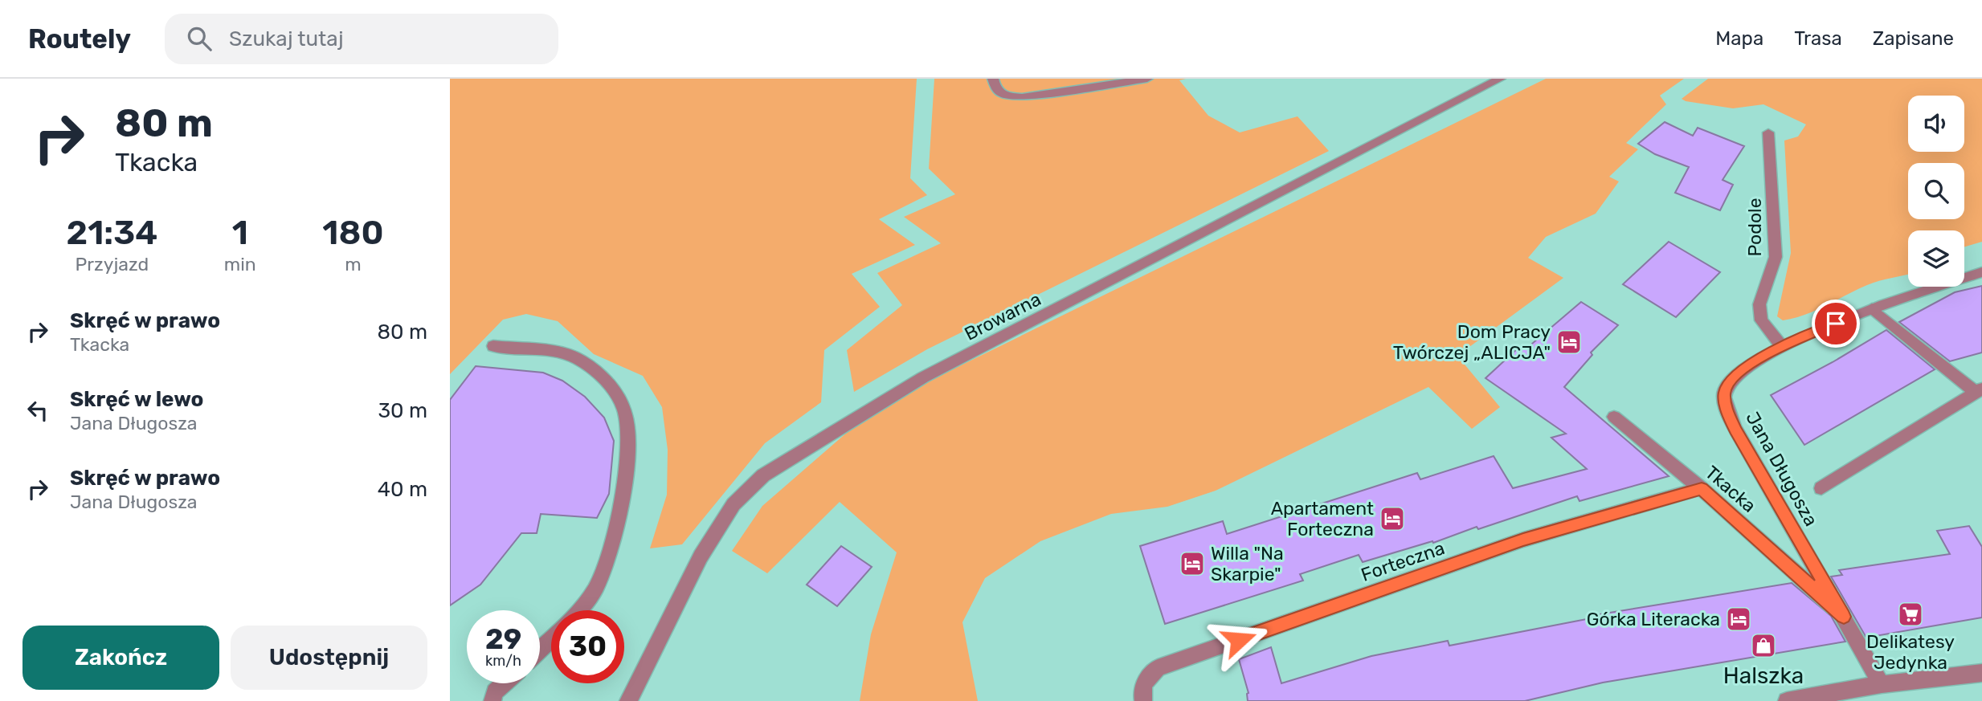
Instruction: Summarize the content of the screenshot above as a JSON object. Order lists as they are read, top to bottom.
{
  "streets": {
    "street": [
      "Podole",
      "Browarna",
      "Jana Długosza",
      "Tkacka",
      "Forteczna"
    ]
  },
  "crossings": [
    ["Podole", "Jana Długosza"],
    ["Jana Długosza", "Tkacka"],
    ["Tkacka", "Forteczna"]
  ],
  "places": {
    "hotel": [
      "Dom Pracy Twórczej „ALICJA\"",
      "Apartament Forteczna",
      "Willa \"Na Skarpie\"",
      "Górka Literacka"
    ],
    "supermarket": ["Delikatesy Jedynka"],
    "shop": ["Halszka"]
  },
  "page": {
    "header": "Routely",
    "search": "Szukaj tutaj",
    "nav": ["Mapa", "Trasa", "Zapisane"],
    "turn": ["80 m", "Tkacka"],
    "eta": [
      "21:34",
      "Przyjazd",
      "1",
      "min",
      "180",
      "m"
    ],
    "list": [
      {
        "name": "Skręć w prawo",
        "note": "Tkacka",
        "value": "80 m"
      },
      {
        "name": "Skręć w lewo",
        "note": "Jana Długosza",
        "value": "30 m"
      },
      {
        "name": "Skręć w prawo",
        "note": "Jana Długosza",
        "value": "40 m"
      }
    ],
    "speed": "29 km/h",
    "limit": "30",
    "buttons": ["Zakończ", "Udostępnij"]
  }
}
